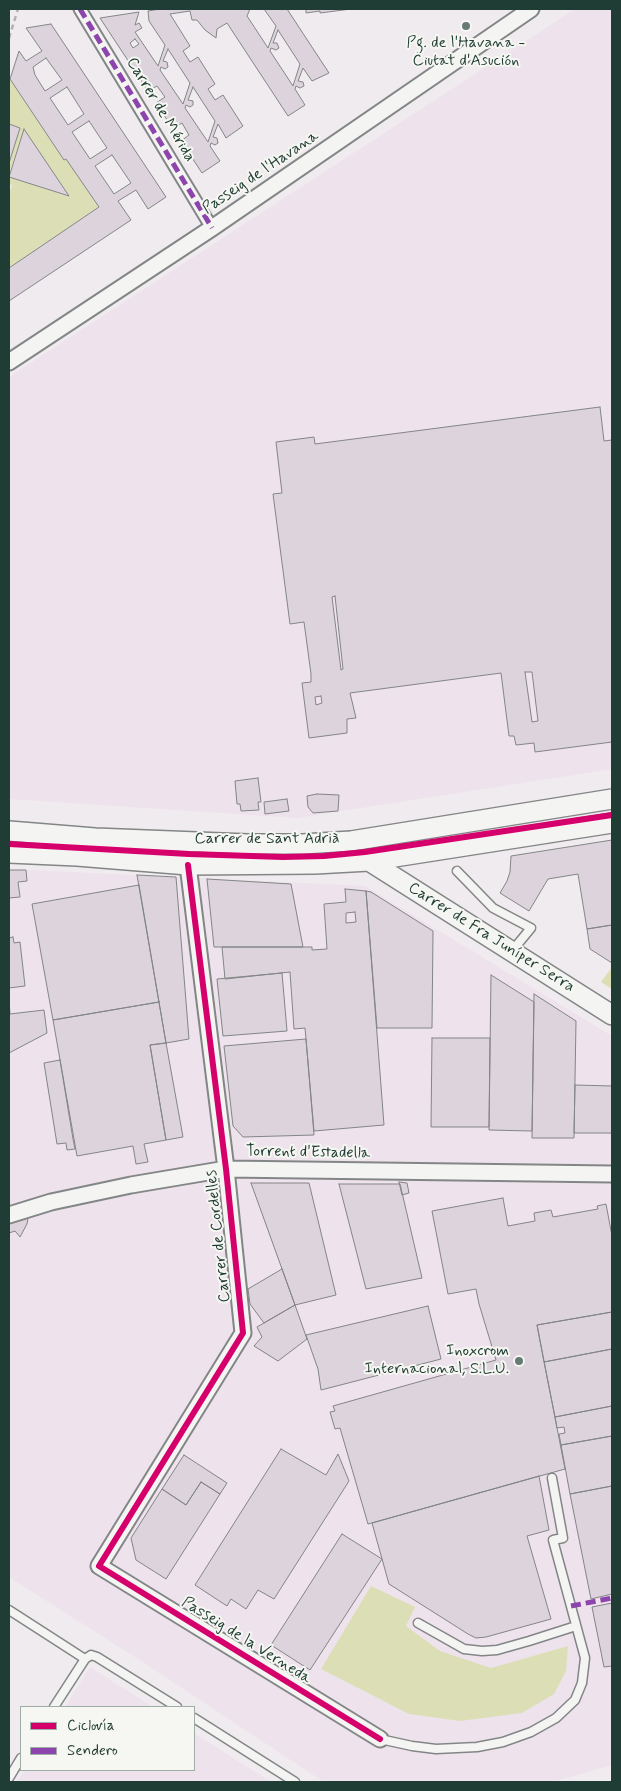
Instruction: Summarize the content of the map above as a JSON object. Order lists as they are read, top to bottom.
{
  "streets": {
    "street": [
      "Carrer de Mérida",
      "Passeig de l'Havana",
      "Carrer de Sant Adrià",
      "Carrer de Fra Juníper Serra",
      "Torrent d'Estadella",
      "Carrer de Cordelles",
      "Passeig de la Verneda"
    ]
  },
  "crossings": [
    ["Carrer de Mérida", "Passeig de l'Havana"],
    ["Carrer de Sant Adrià", "Carrer de Fra Juníper Serra"],
    ["Carrer de Sant Adrià", "Carrer de Cordelles"],
    ["Torrent d'Estadella", "Carrer de Cordelles"],
    ["Carrer de Cordelles", "Passeig de la Verneda"]
  ],
  "places": ["Pg. de l'Havana - Ciutat d'Asución", "Inoxcrom Internacional, S.L.U."],
  "legend": ["Ciclovía", "Sendero"]
}
